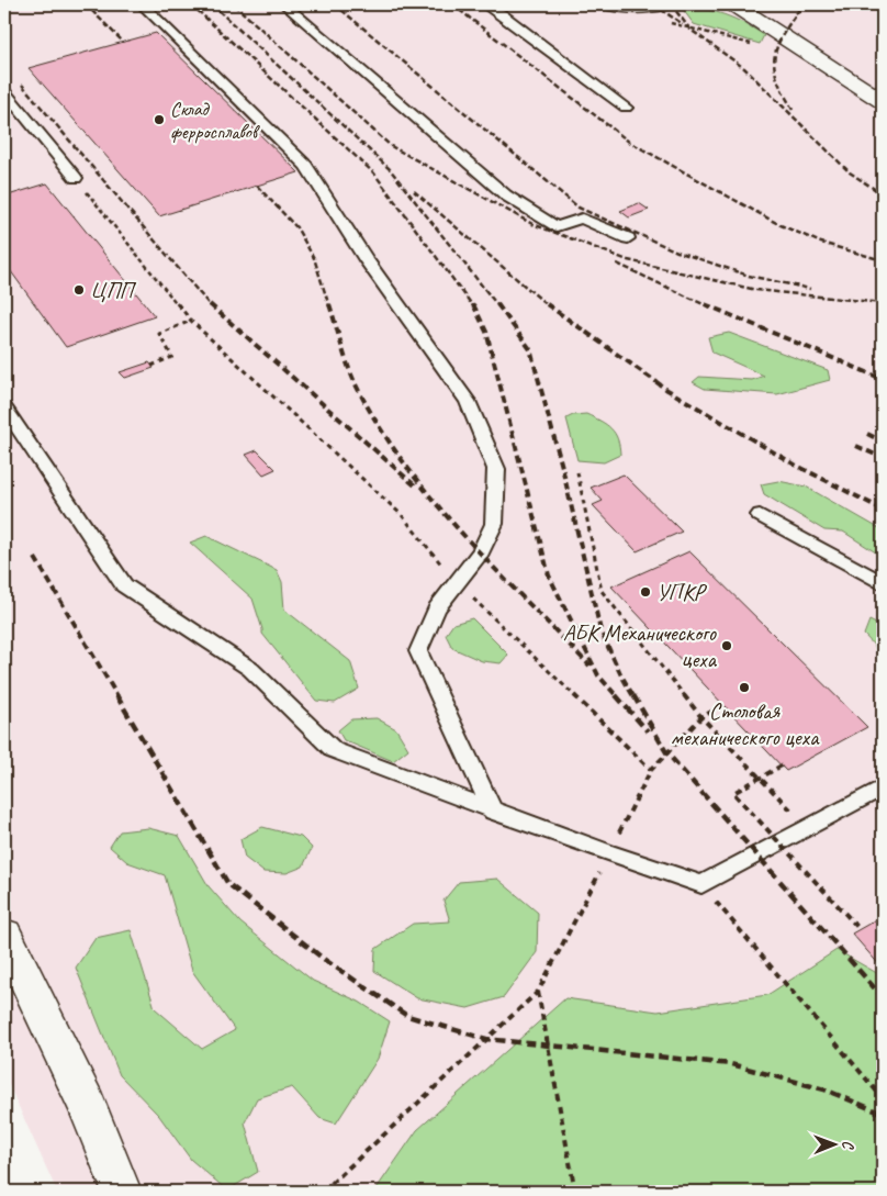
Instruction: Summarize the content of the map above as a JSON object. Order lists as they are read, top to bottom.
{
  "places": [
    "Склад ферросплавов",
    "ЦПП",
    "УПКР",
    "АБК Механического цеха",
    "Столовая механического цеха"
  ],
  "north": "right"
}
